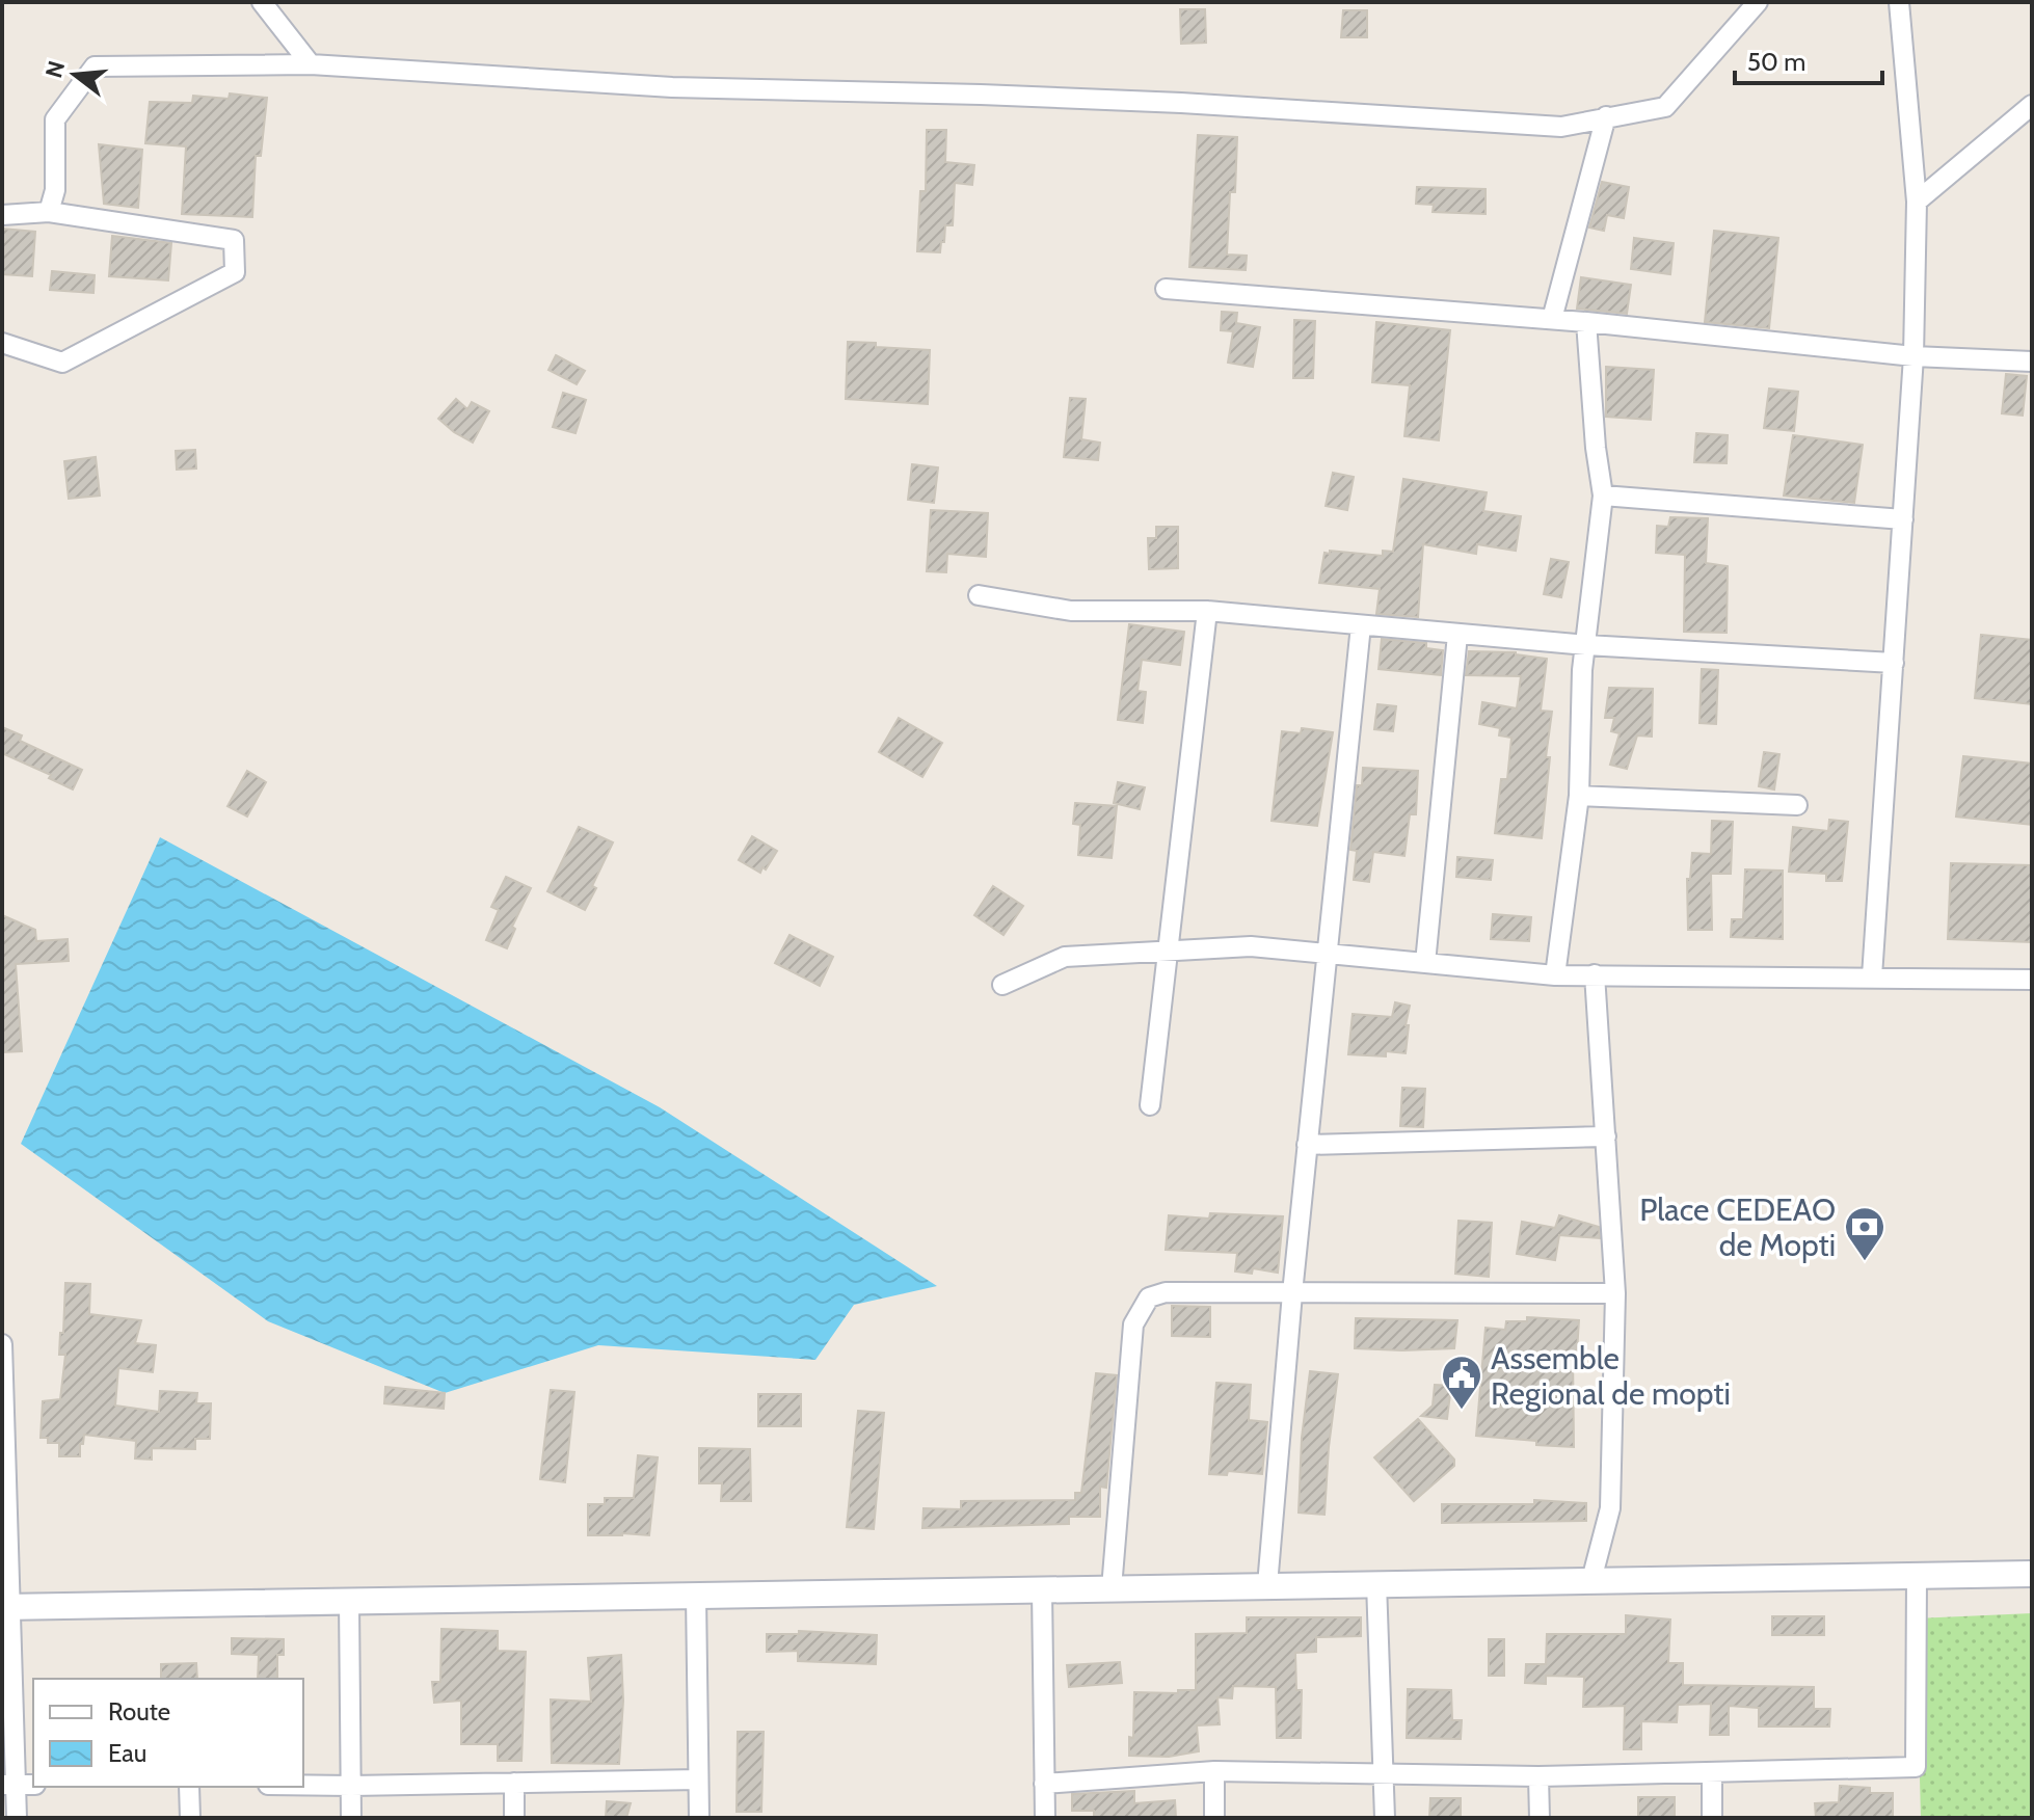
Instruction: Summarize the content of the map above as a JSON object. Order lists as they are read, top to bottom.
{
  "places": {
    "bank": ["Place CEDEAO de Mopti"],
    "public building": ["Assemble Regional de mopti"]
  },
  "legend": ["Route", "Eau"],
  "scale_bar": "50 m",
  "north": "left"
}
